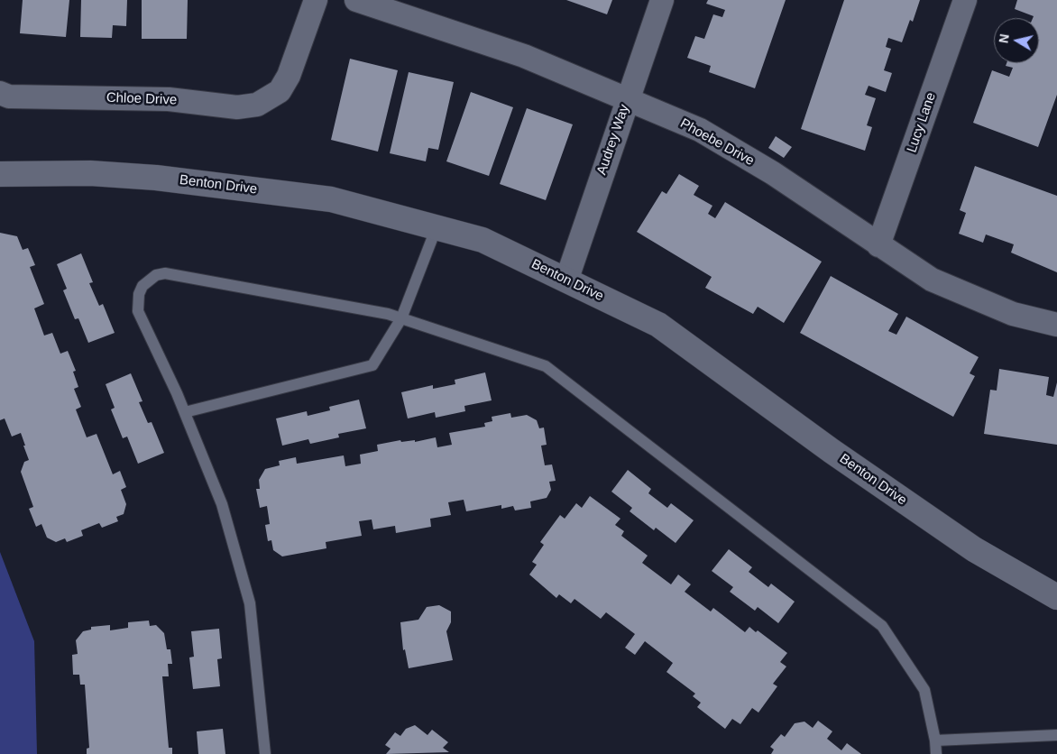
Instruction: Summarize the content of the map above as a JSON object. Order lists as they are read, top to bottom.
{
  "streets": {
    "street": [
      "Chloe Drive",
      "Lucy Lane",
      "Audrey Way",
      "Phoebe Drive",
      "Benton Drive"
    ]
  },
  "crossings": [
    ["Lucy Lane", "Phoebe Drive"],
    ["Audrey Way", "Phoebe Drive"],
    ["Audrey Way", "Benton Drive"]
  ],
  "north": "left"
}
